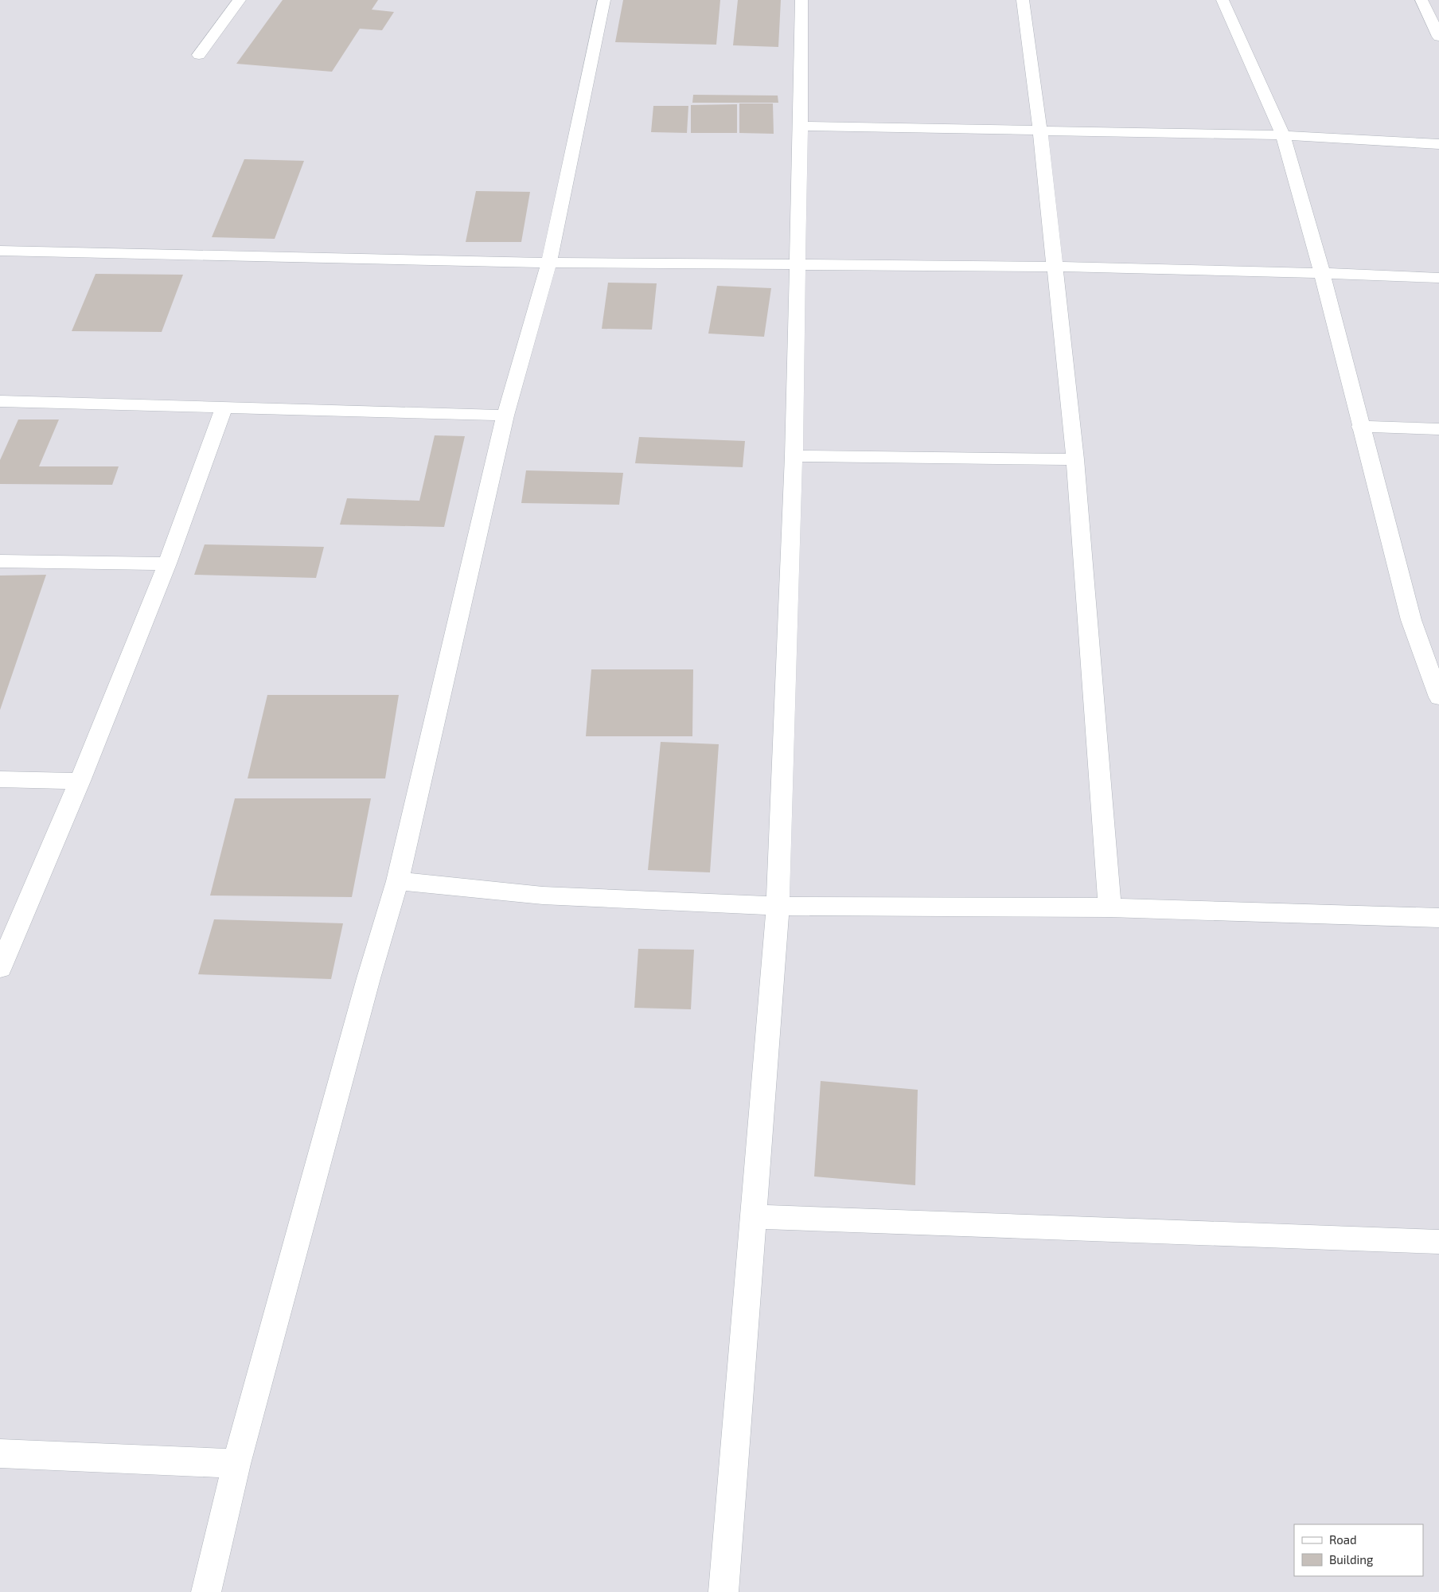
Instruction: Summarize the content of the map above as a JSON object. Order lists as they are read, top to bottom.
{
  "legend": ["Road", "Building"]
}
